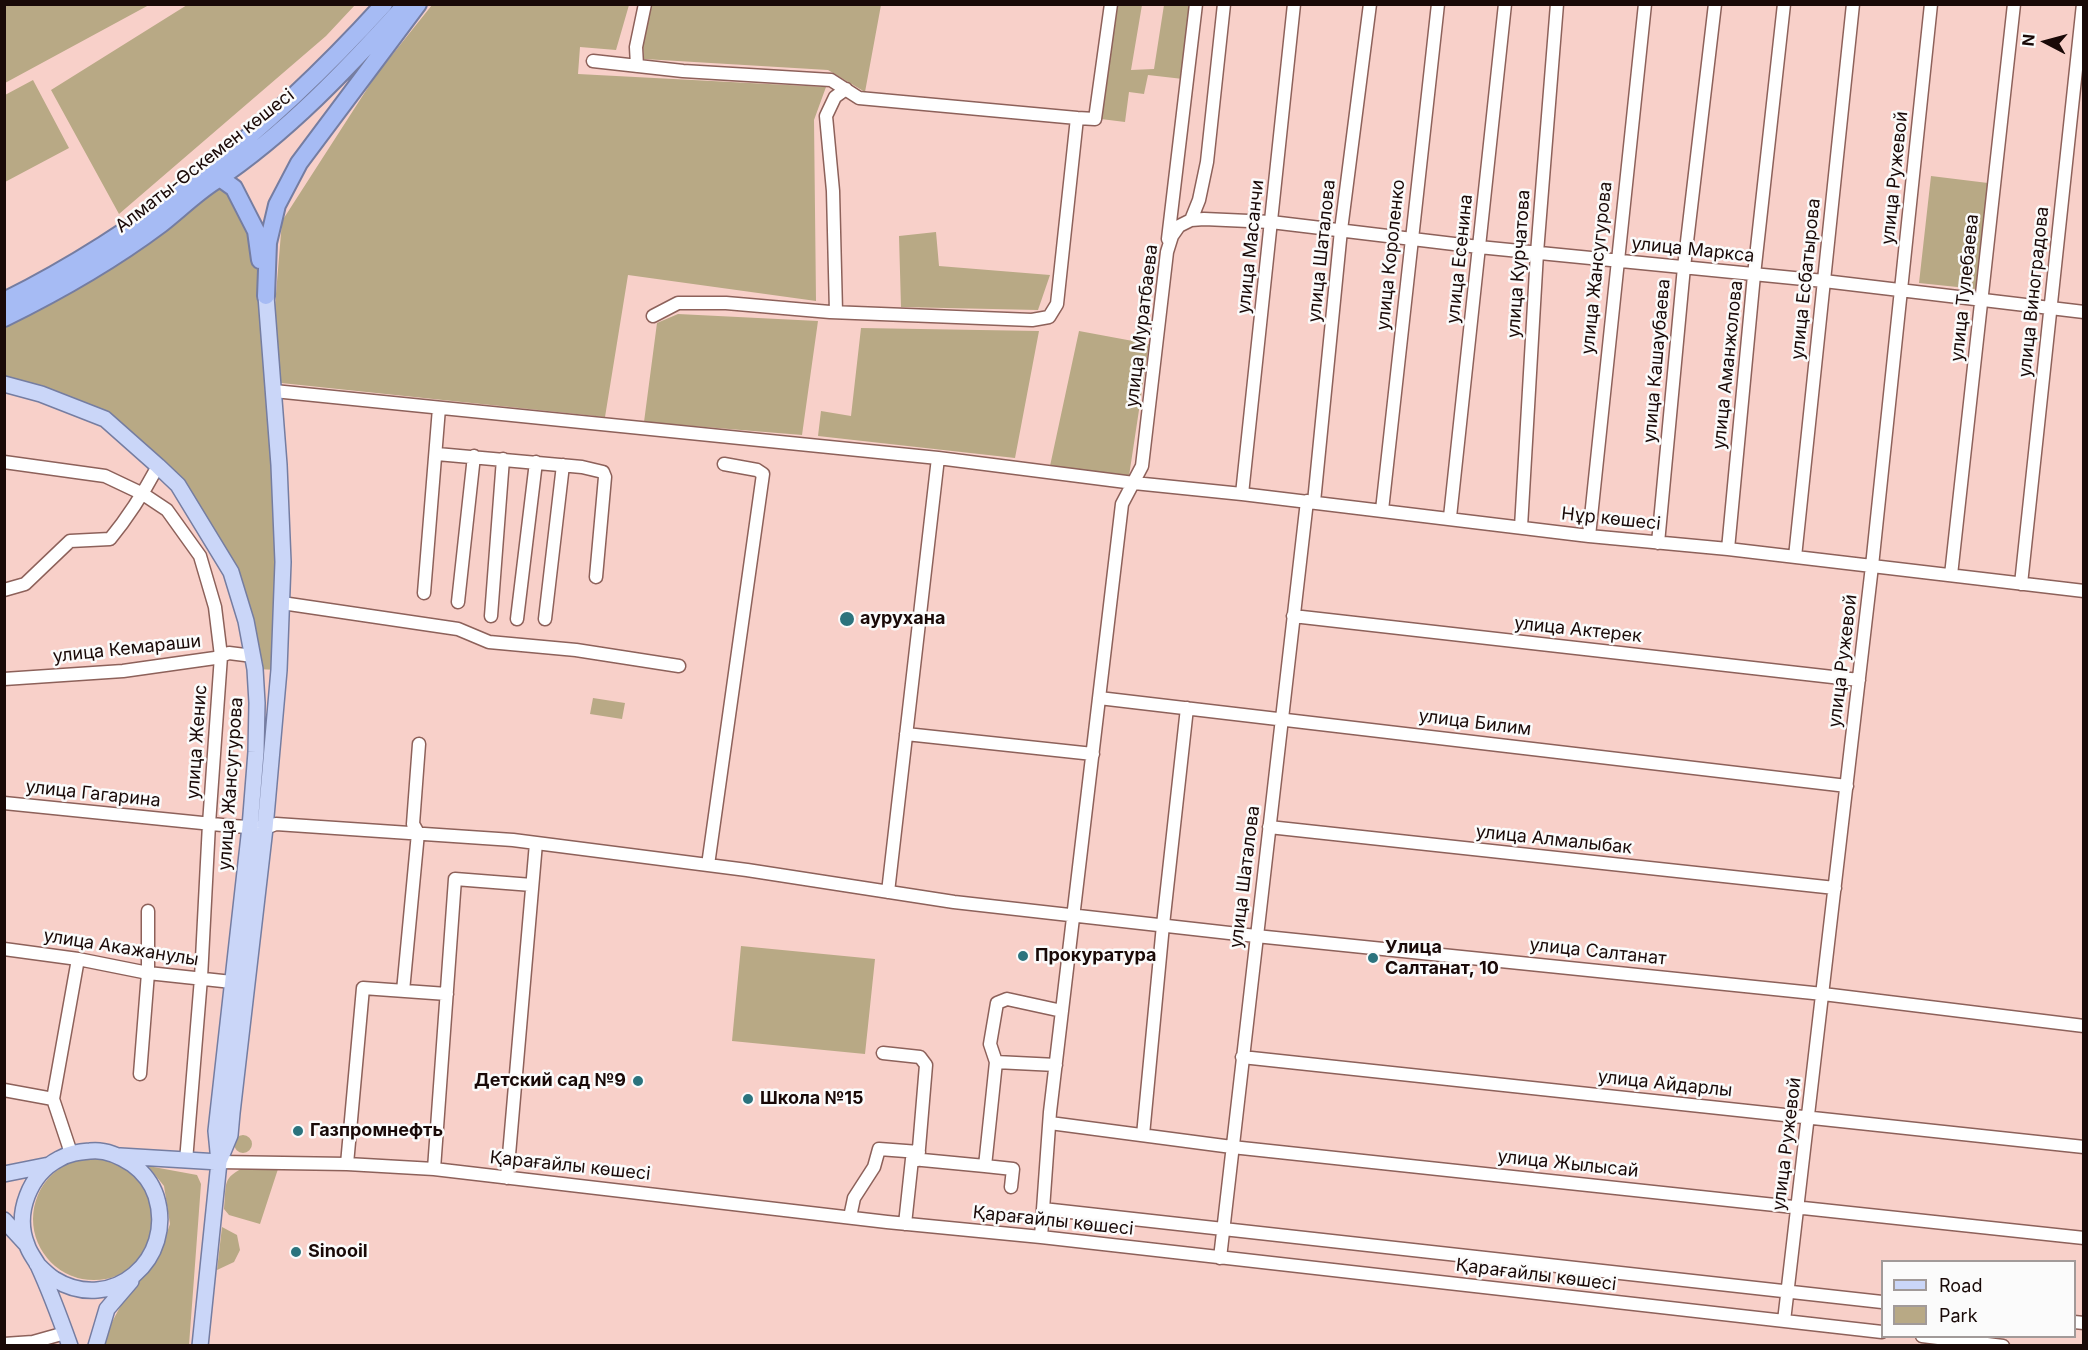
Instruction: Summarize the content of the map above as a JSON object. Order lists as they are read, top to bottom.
{
  "streets": {
    "highway": ["Алматы-Өскемен көшесі"],
    "main road": ["улица Жансугурова"],
    "street": [
      "улица Ружевой",
      "улица Масанчи",
      "улица Маркса",
      "улица Шаталова",
      "улица Короленко",
      "улица Есенина",
      "улица Курчатова",
      "улица Есбатырова",
      "улица Тулебаева",
      "улица Виноградова",
      "улица Муратбаева",
      "улица Кашаубаева",
      "улица Аманжолова",
      "Нұр көшесі",
      "улица Актерек",
      "улица Кемараши",
      "улица Билим",
      "улица Женис",
      "улица Гагарина",
      "улица Алмалыбак",
      "улица Акажанулы",
      "улица Салтанат",
      "улица Айдарлы",
      "улица Жылысай",
      "Қарағайлы көшесі"
    ]
  },
  "crossings": [
    ["улица Ружевой", "улица Маркса"],
    ["улица Ружевой", "Нұр көшесі"],
    ["улица Ружевой", "улица Актерек"],
    ["улица Ружевой", "улица Билим"],
    ["улица Ружевой", "улица Алмалыбак"],
    ["улица Ружевой", "улица Салтанат"],
    ["улица Ружевой", "улица Айдарлы"],
    ["улица Ружевой", "улица Жылысай"],
    ["улица Ружевой", "Қарағайлы көшесі"],
    ["улица Масанчи", "улица Маркса"],
    ["улица Масанчи", "Нұр көшесі"],
    ["улица Маркса", "улица Шаталова"],
    ["улица Маркса", "улица Короленко"],
    ["улица Маркса", "улица Есенина"],
    ["улица Маркса", "улица Курчатова"],
    ["улица Маркса", "улица Жансугурова"],
    ["улица Маркса", "улица Есбатырова"],
    ["улица Маркса", "улица Тулебаева"],
    ["улица Маркса", "улица Виноградова"],
    ["улица Маркса", "улица Муратбаева"],
    ["улица Маркса", "улица Кашаубаева"],
    ["улица Маркса", "улица Аманжолова"],
    ["улица Шаталова", "Нұр көшесі"],
    ["улица Шаталова", "улица Актерек"],
    ["улица Шаталова", "улица Билим"],
    ["улица Шаталова", "улица Алмалыбак"],
    ["улица Шаталова", "улица Салтанат"],
    ["улица Шаталова", "улица Айдарлы"],
    ["улица Шаталова", "улица Жылысай"],
    ["улица Шаталова", "Қарағайлы көшесі"],
    ["улица Короленко", "Нұр көшесі"],
    ["улица Есенина", "Нұр көшесі"],
    ["улица Курчатова", "Нұр көшесі"],
    ["улица Жансугурова", "Нұр көшесі"],
    ["улица Жансугурова", "улица Кемараши"],
    ["улица Жансугурова", "улица Гагарина"],
    ["улица Жансугурова", "улица Акажанулы"],
    ["улица Жансугурова", "Қарағайлы көшесі"],
    ["улица Есбатырова", "Нұр көшесі"],
    ["улица Тулебаева", "Нұр көшесі"],
    ["улица Виноградова", "Нұр көшесі"],
    ["улица Муратбаева", "Нұр көшесі"],
    ["улица Муратбаева", "улица Билим"],
    ["улица Муратбаева", "улица Салтанат"],
    ["улица Муратбаева", "улица Жылысай"],
    ["улица Муратбаева", "Қарағайлы көшесі"],
    ["улица Кашаубаева", "Нұр көшесі"],
    ["улица Аманжолова", "Нұр көшесі"],
    ["улица Кемараши", "улица Женис"],
    ["улица Женис", "улица Гагарина"],
    ["улица Женис", "улица Акажанулы"],
    ["улица Гагарина", "улица Салтанат"]
  ],
  "places": [
    "аурухана",
    "Прокуратура",
    "Улица Салтанат, 10",
    "Детский сад №9",
    "Школа №15",
    "Газпромнефть",
    "Sinooil"
  ],
  "legend": ["Road", "Park"],
  "north": "left"
}
